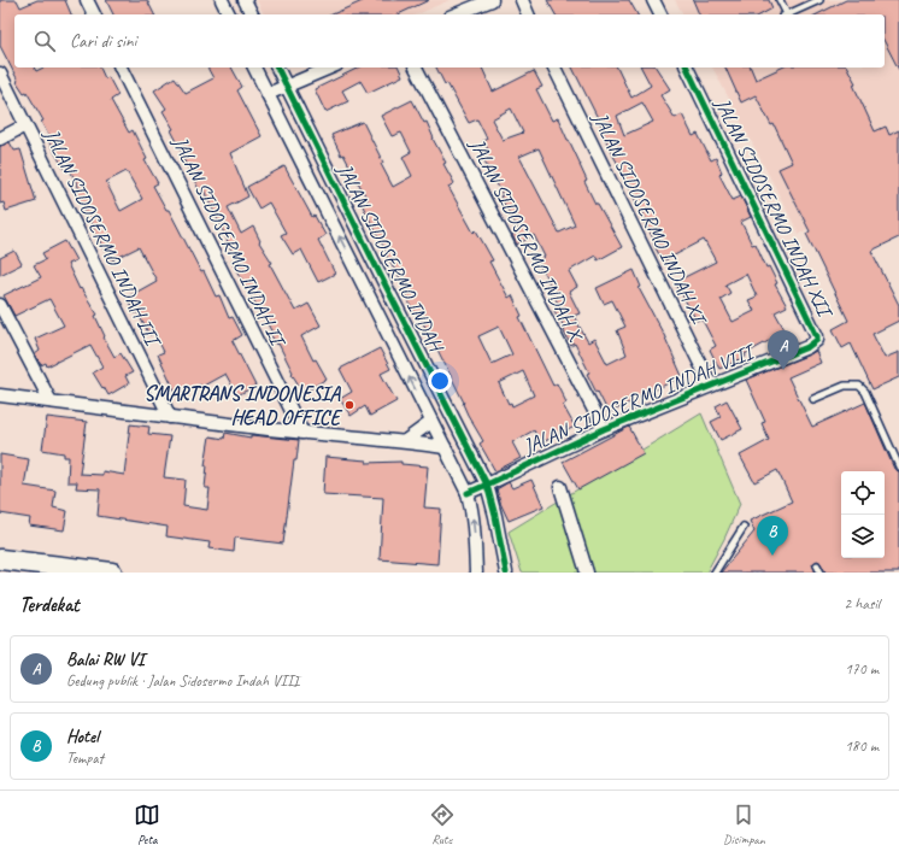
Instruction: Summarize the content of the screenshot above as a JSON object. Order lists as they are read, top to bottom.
{
  "streets": {
    "street": [
      "JALAN SIDOSERMO INDAH XII",
      "JALAN SIDOSERMO INDAH XI",
      "JALAN SIDOSERMO INDAH III",
      "JALAN SIDOSERMO INDAH X",
      "JALAN SIDOSERMO INDAH II",
      "JALAN SIDOSERMO INDAH",
      "JALAN SIDOSERMO INDAH VIII"
    ]
  },
  "crossings": [
    ["JALAN SIDOSERMO INDAH XII", "JALAN SIDOSERMO INDAH VIII"],
    ["JALAN SIDOSERMO INDAH XI", "JALAN SIDOSERMO INDAH VIII"],
    ["JALAN SIDOSERMO INDAH X", "JALAN SIDOSERMO INDAH VIII"],
    ["JALAN SIDOSERMO INDAH", "JALAN SIDOSERMO INDAH VIII"]
  ],
  "places": ["SMARTRANS INDONESIA HEAD OFFICE"],
  "page": {
    "search": "Cari di sini",
    "pins": ["A", "B"],
    "heading": ["Terdekat", "2 hasil"],
    "list": [
      {
        "mark": "A",
        "name": "Balai RW VI",
        "note": "Gedung publik · Jalan Sidosermo Indah VIII",
        "value": "170 m"
      },
      {
        "mark": "B",
        "name": "Hotel",
        "note": "Tempat",
        "value": "180 m"
      }
    ],
    "nav": ["Peta", "Rute", "Disimpan"]
  }
}
